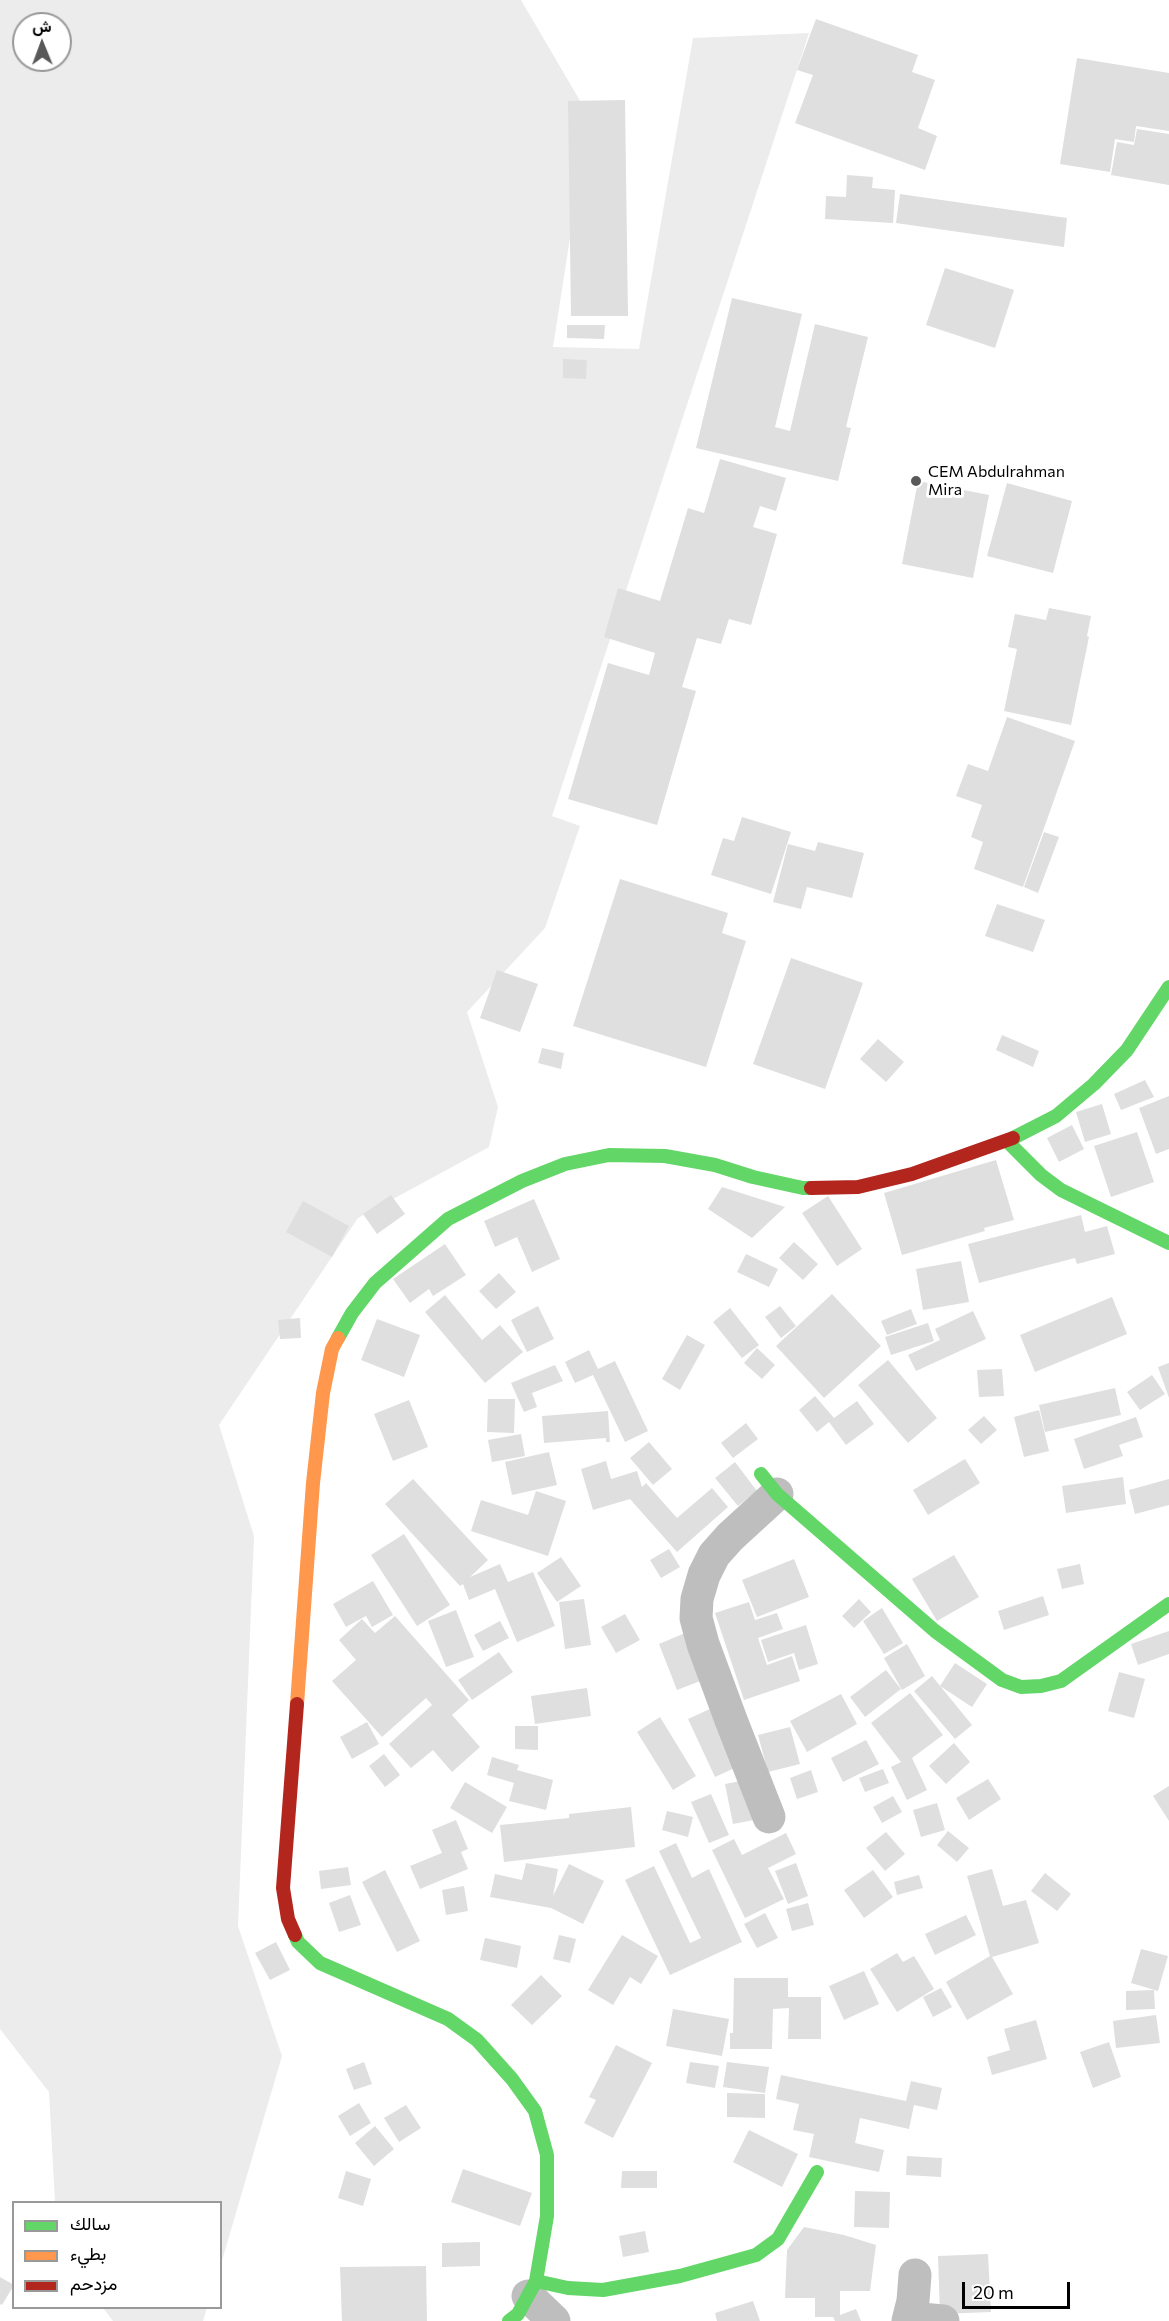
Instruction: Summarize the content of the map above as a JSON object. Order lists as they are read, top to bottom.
{
  "places": ["CEM Abdulrahman Mira"],
  "legend": ["سالك", "بطيء", "مزدحم"],
  "scale_bar": "20 m",
  "north": "top"
}
